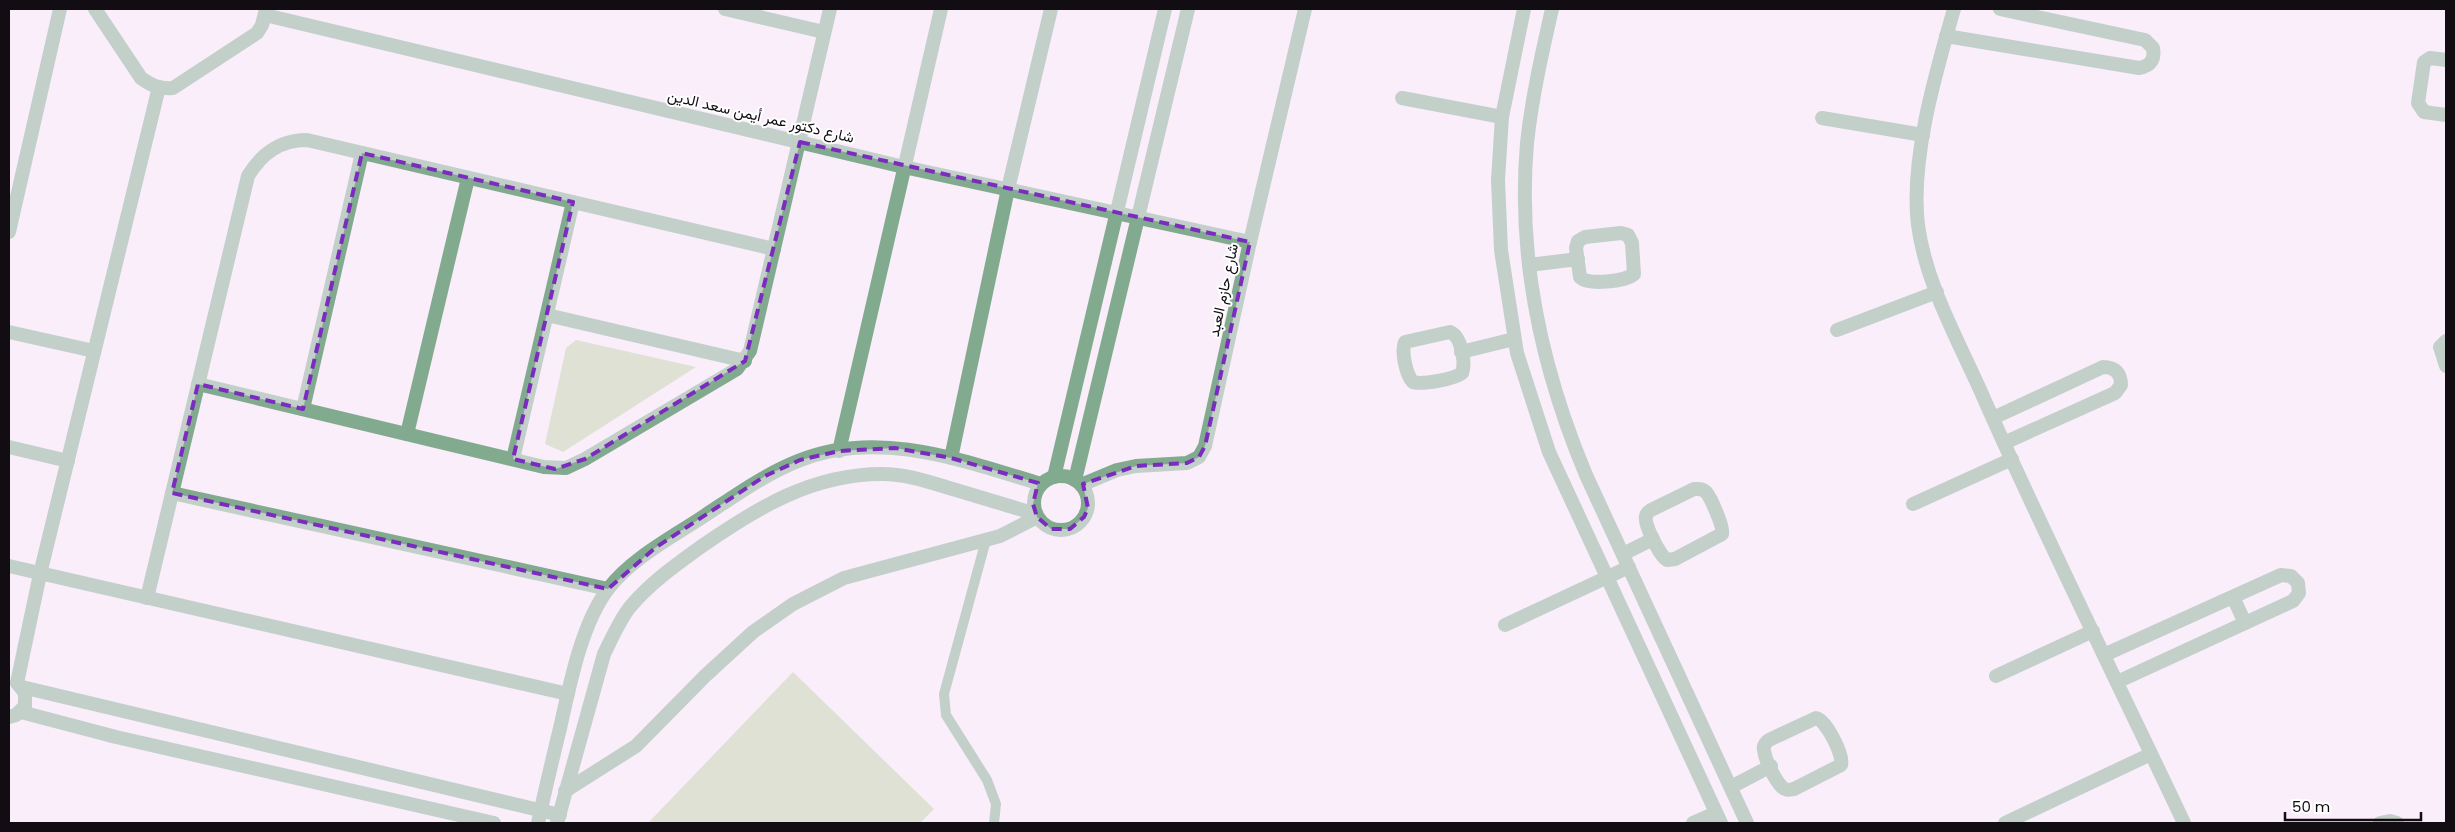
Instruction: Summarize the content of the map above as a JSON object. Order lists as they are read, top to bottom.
{
  "streets": {
    "street": ["شارع دكتور عمر أيمن سعد الدين", "شارع حازم العبد"]
  },
  "crossings": [
    ["شارع دكتور عمر أيمن سعد الدين", "شارع حازم العبد"]
  ],
  "scale_bar": "50 m"
}
